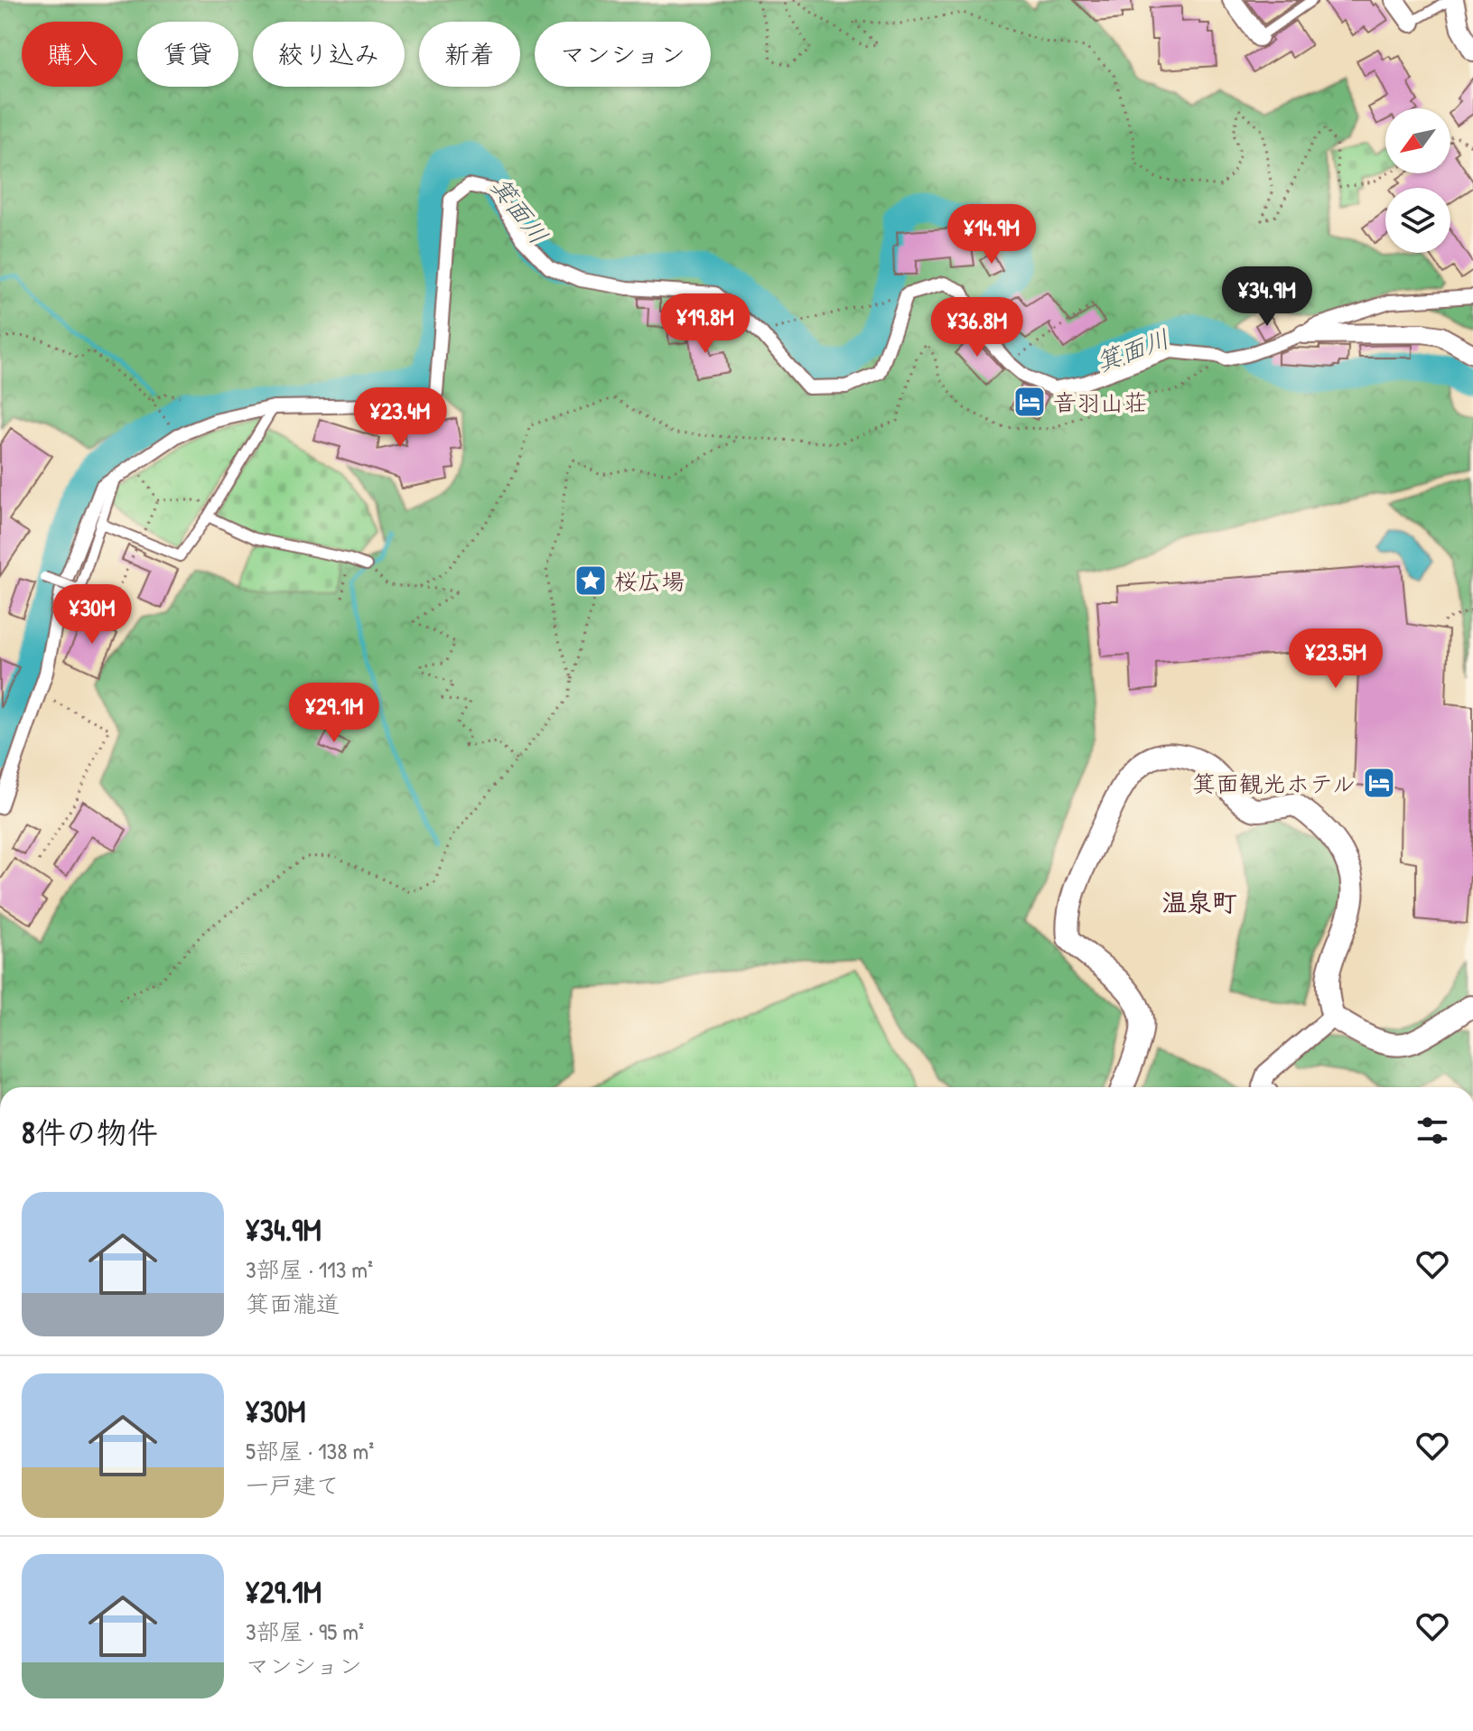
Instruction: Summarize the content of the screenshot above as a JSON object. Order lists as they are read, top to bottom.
{
  "districts": ["温泉町"],
  "water": ["箕面川"],
  "places": {
    "hotel": ["音羽山荘", "箕面観光ホテル"],
    "place": ["桜広場"]
  },
  "north": "bottom left",
  "page": {
    "chip": [
      "購入",
      "賃貸",
      "絞り込み",
      "新着",
      "マンション"
    ],
    "price": [
      "¥14.9M",
      "¥34.9M",
      "¥19.8M",
      "¥36.8M",
      "¥23.4M",
      "¥30M",
      "¥23.5M",
      "¥29.1M"
    ],
    "heading": "8件の物件",
    "list": [
      {
        "name": "¥34.9M",
        "note": "3部屋 · 113 m² · 箕面瀧道"
      },
      {
        "name": "¥30M",
        "note": "5部屋 · 138 m² · 一戸建て"
      },
      {
        "name": "¥29.1M",
        "note": "3部屋 · 95 m² · マンション"
      }
    ]
  }
}
